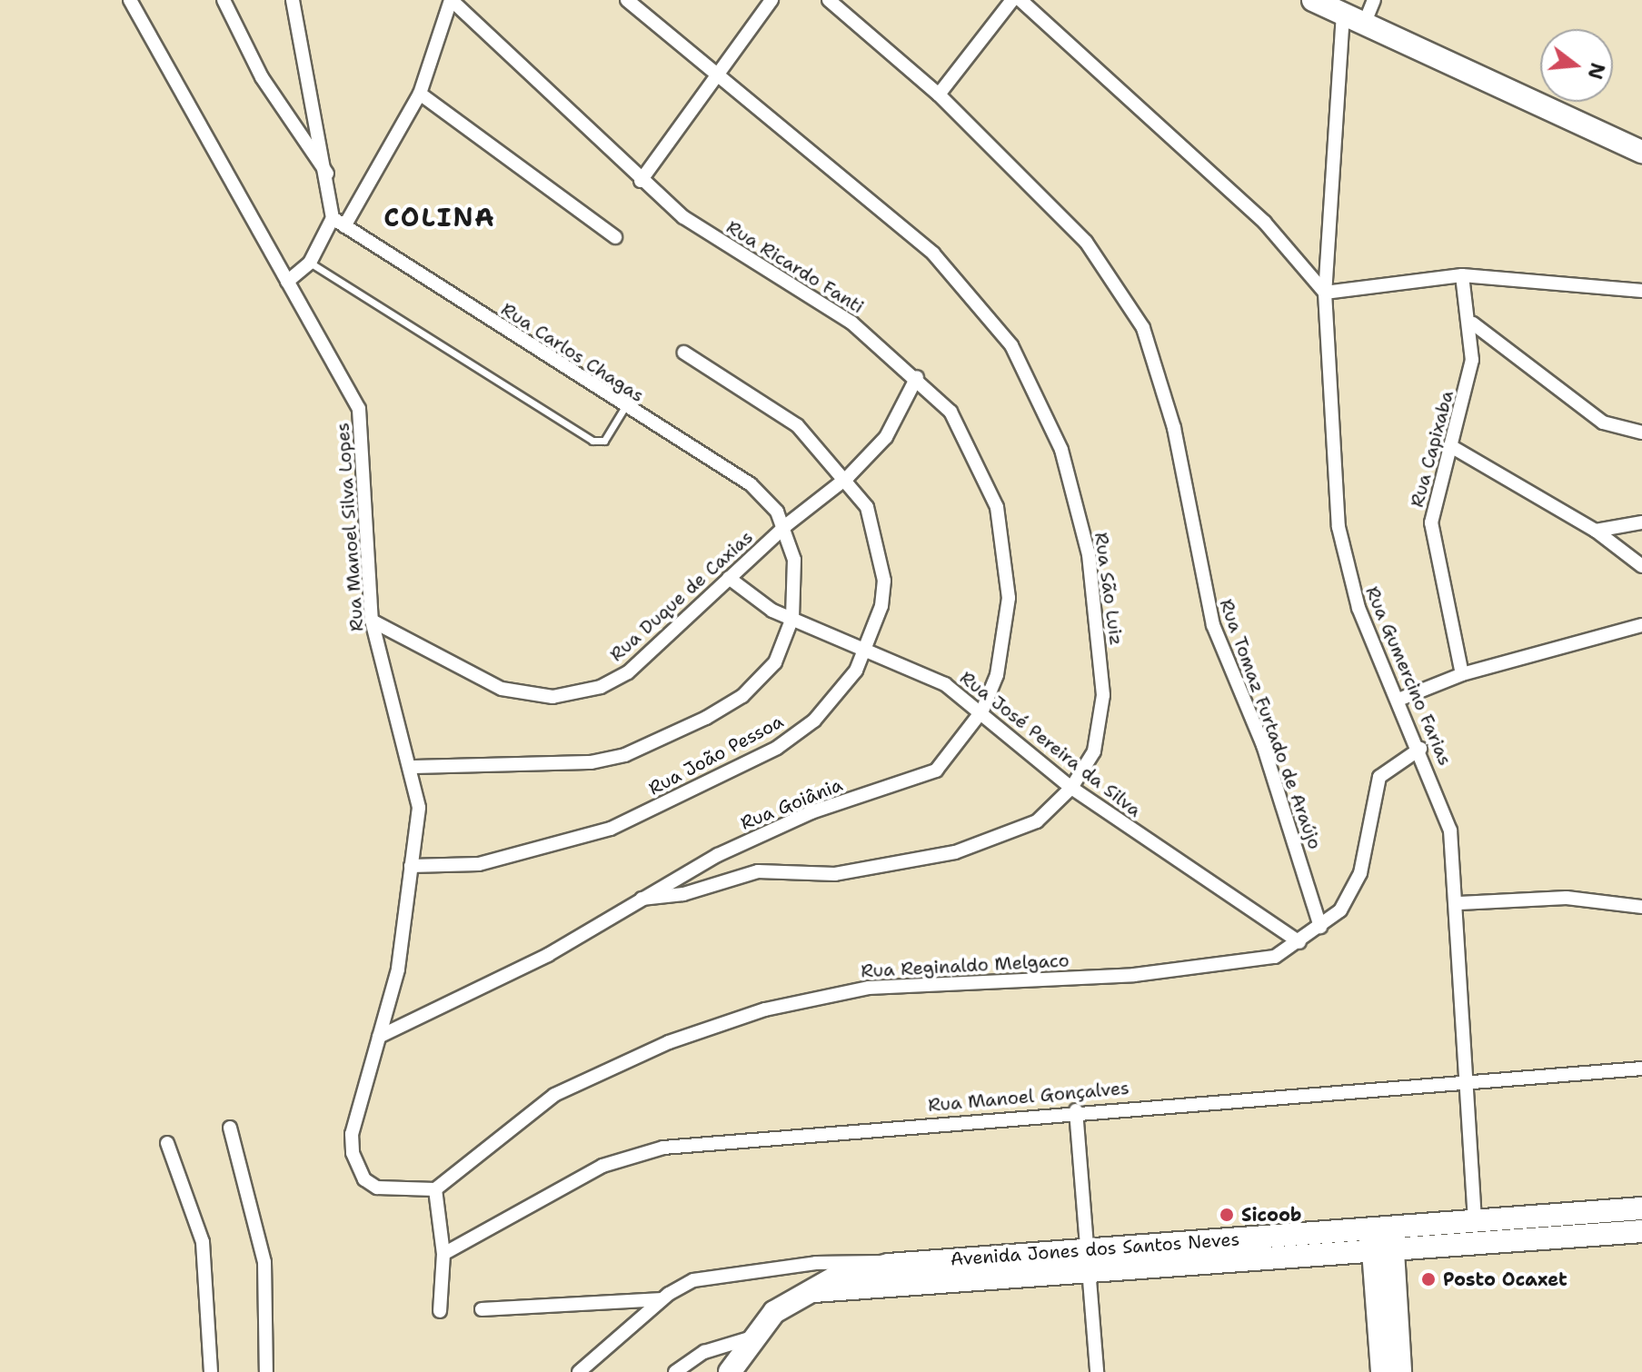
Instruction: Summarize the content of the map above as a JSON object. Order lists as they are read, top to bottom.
{
  "streets": {
    "main road": ["Avenida Jones dos Santos Neves"],
    "street": [
      "Rua Ricardo Fanti",
      "Rua Carlos Chagas",
      "Rua Capixaba",
      "Rua Manoel Silva Lopes",
      "Rua São Luiz",
      "Rua Duque de Caxias",
      "Rua Gumercino Farias",
      "Rua Tomaz Furtado de Araújo",
      "Rua José Pereira da Silva",
      "Rua João Pessoa",
      "Rua Goiânia",
      "Rua Reginaldo Melgaco",
      "Rua Manoel Gonçalves"
    ]
  },
  "crossings": [
    ["Rua Ricardo Fanti", "Rua Duque de Caxias"],
    ["Rua Ricardo Fanti", "Rua José Pereira da Silva"],
    ["Rua Ricardo Fanti", "Rua Goiânia"],
    ["Rua Carlos Chagas", "Rua Duque de Caxias"],
    ["Rua Manoel Silva Lopes", "Rua Duque de Caxias"],
    ["Rua Manoel Silva Lopes", "Rua João Pessoa"],
    ["Rua Manoel Silva Lopes", "Rua Goiânia"],
    ["Rua Manoel Silva Lopes", "Rua Reginaldo Melgaco"],
    ["Rua São Luiz", "Rua José Pereira da Silva"],
    ["Rua São Luiz", "Rua Goiânia"],
    ["Rua Duque de Caxias", "Rua José Pereira da Silva"],
    ["Rua Duque de Caxias", "Rua João Pessoa"],
    ["Rua Gumercino Farias", "Rua Reginaldo Melgaco"],
    ["Rua Gumercino Farias", "Rua Manoel Gonçalves"],
    ["Rua Gumercino Farias", "Avenida Jones dos Santos Neves"],
    ["Rua Tomaz Furtado de Araújo", "Rua Reginaldo Melgaco"],
    ["Rua José Pereira da Silva", "Rua João Pessoa"],
    ["Rua José Pereira da Silva", "Rua Goiânia"],
    ["Rua José Pereira da Silva", "Rua Reginaldo Melgaco"]
  ],
  "districts": ["COLINA"],
  "places": ["Sicoob", "Posto Ocaxet"],
  "north": "right"
}
